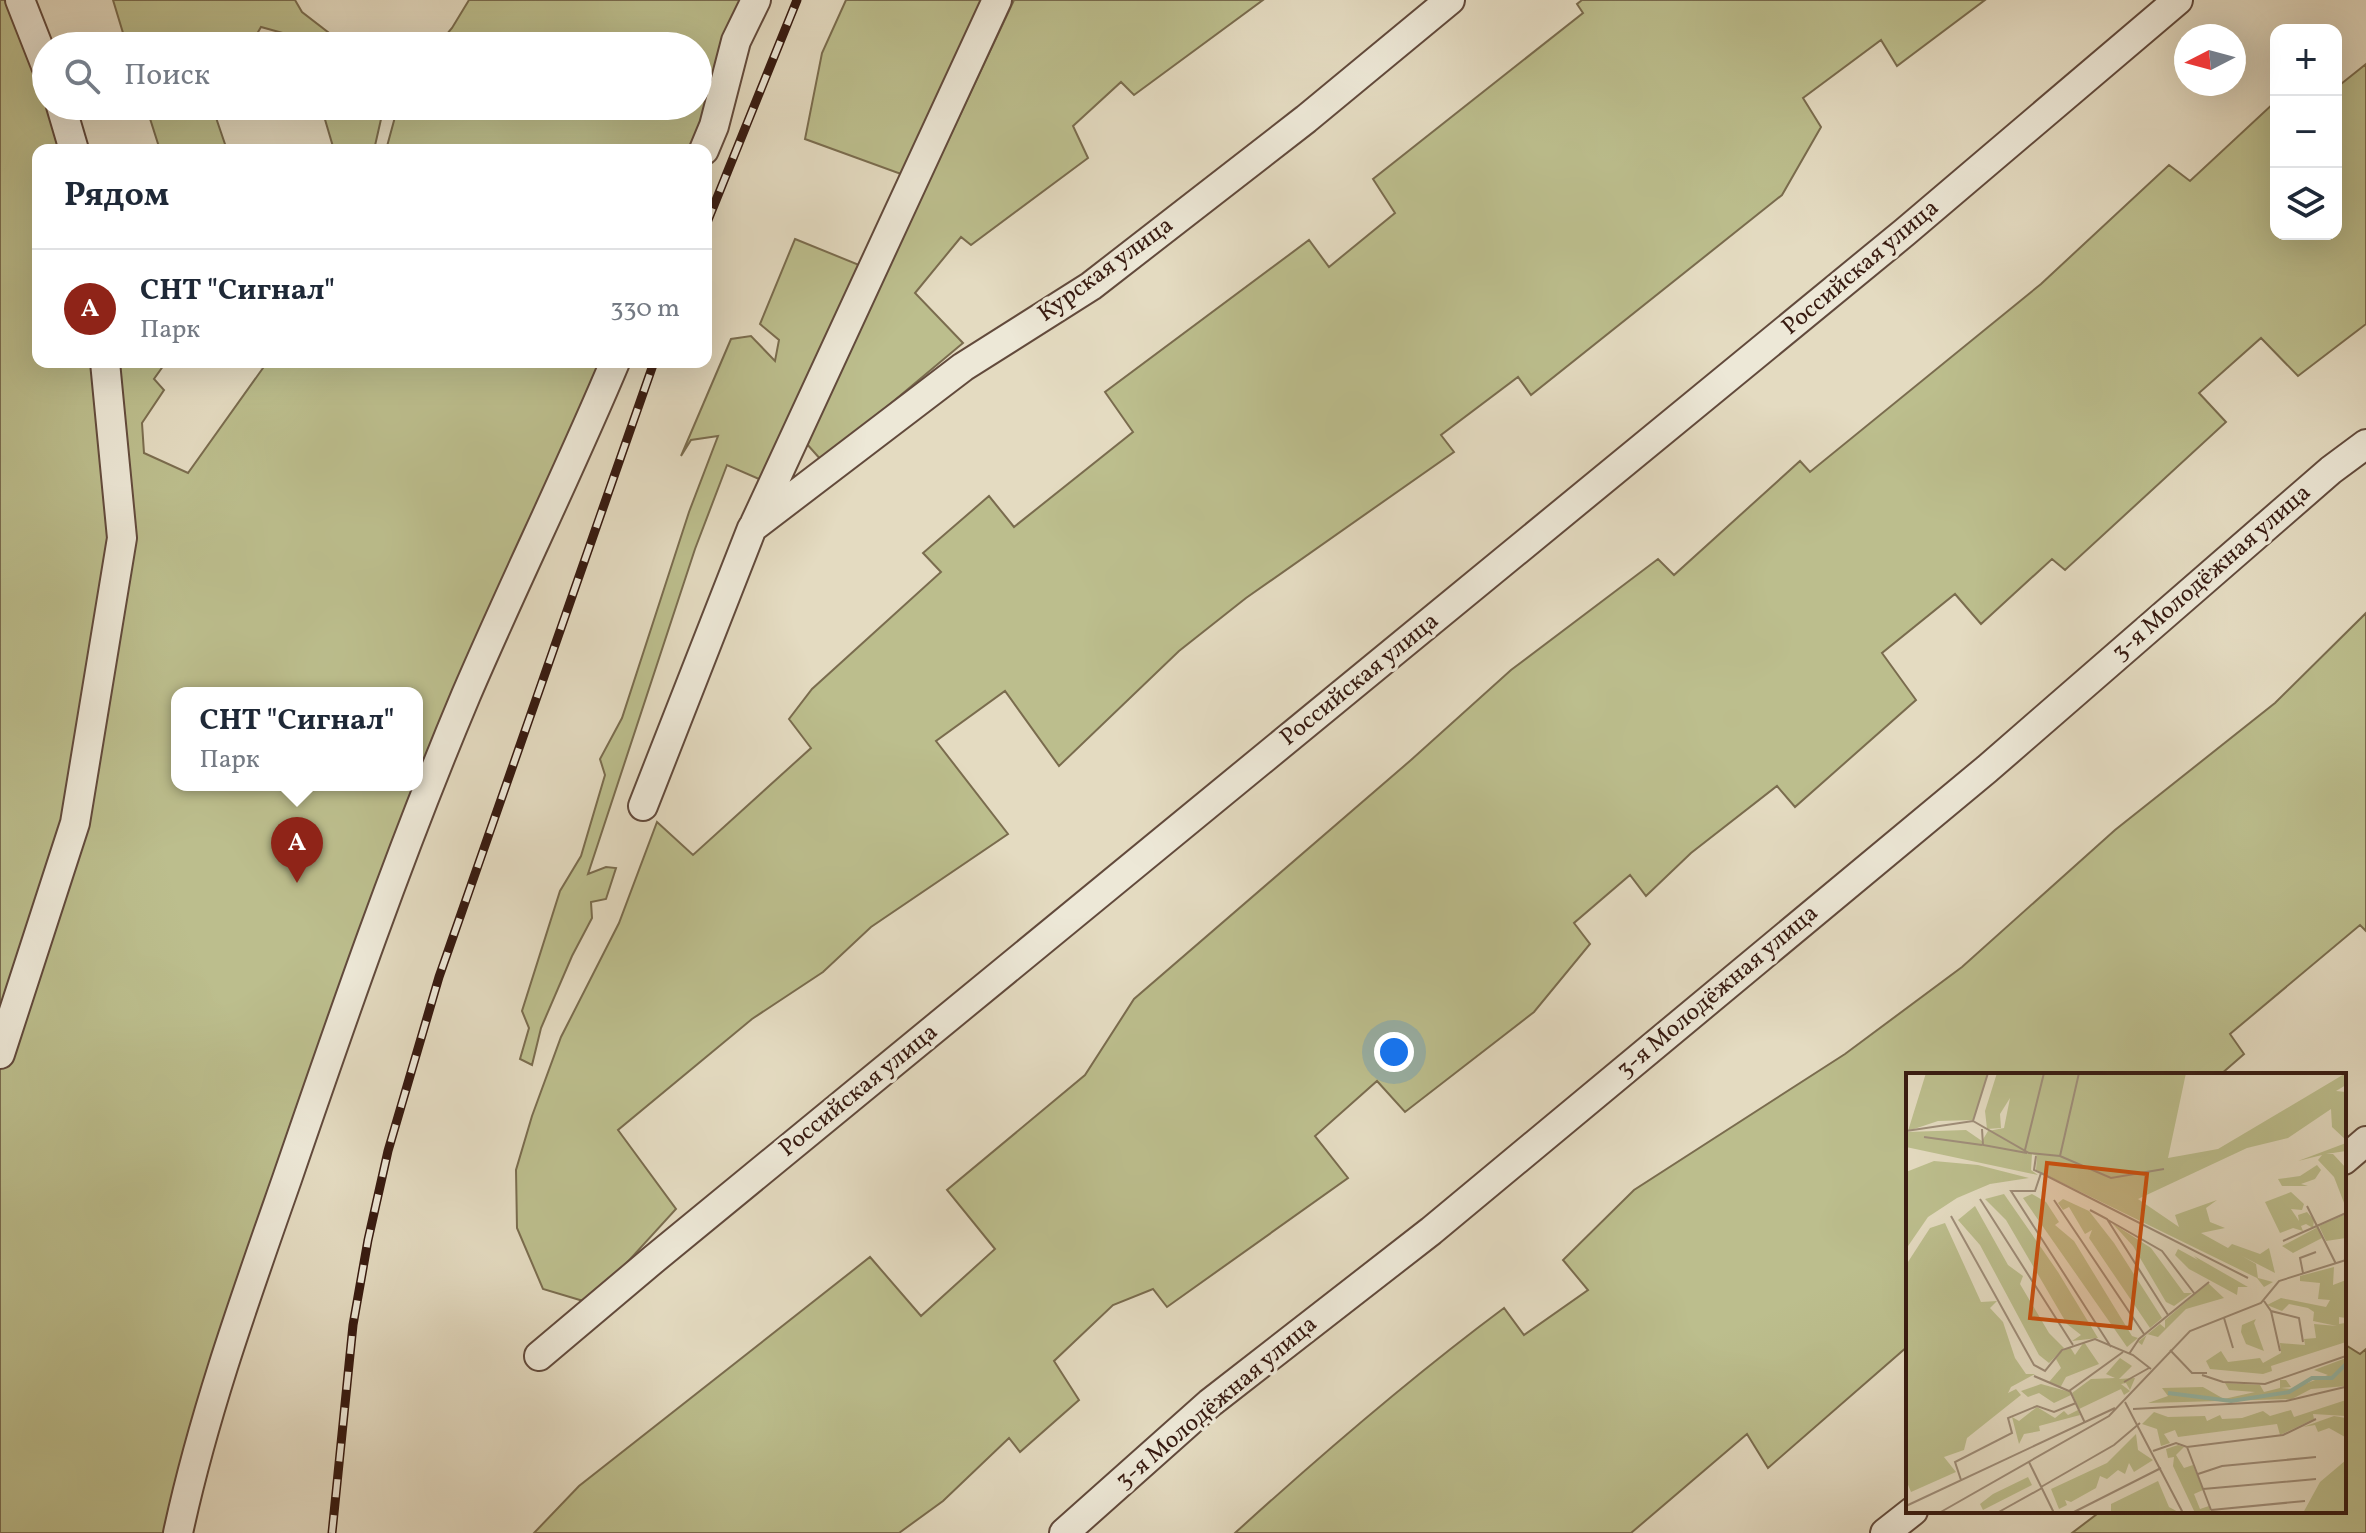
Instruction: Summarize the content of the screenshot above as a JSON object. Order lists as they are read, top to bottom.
{
  "streets": {
    "street": ["Российская улица", "Курская улица", "3-я Молодёжная улица"]
  },
  "north": "left",
  "page": {
    "map_buttons": ["+", "−"],
    "search": "Поиск",
    "heading": "Рядом",
    "list": [
      {
        "mark": "A",
        "name": "СНТ \"Сигнал\"",
        "note": "Парк",
        "value": "330 m"
      }
    ],
    "popup": ["СНТ \"Сигнал\"", "Парк"],
    "pins": "A"
  }
}
